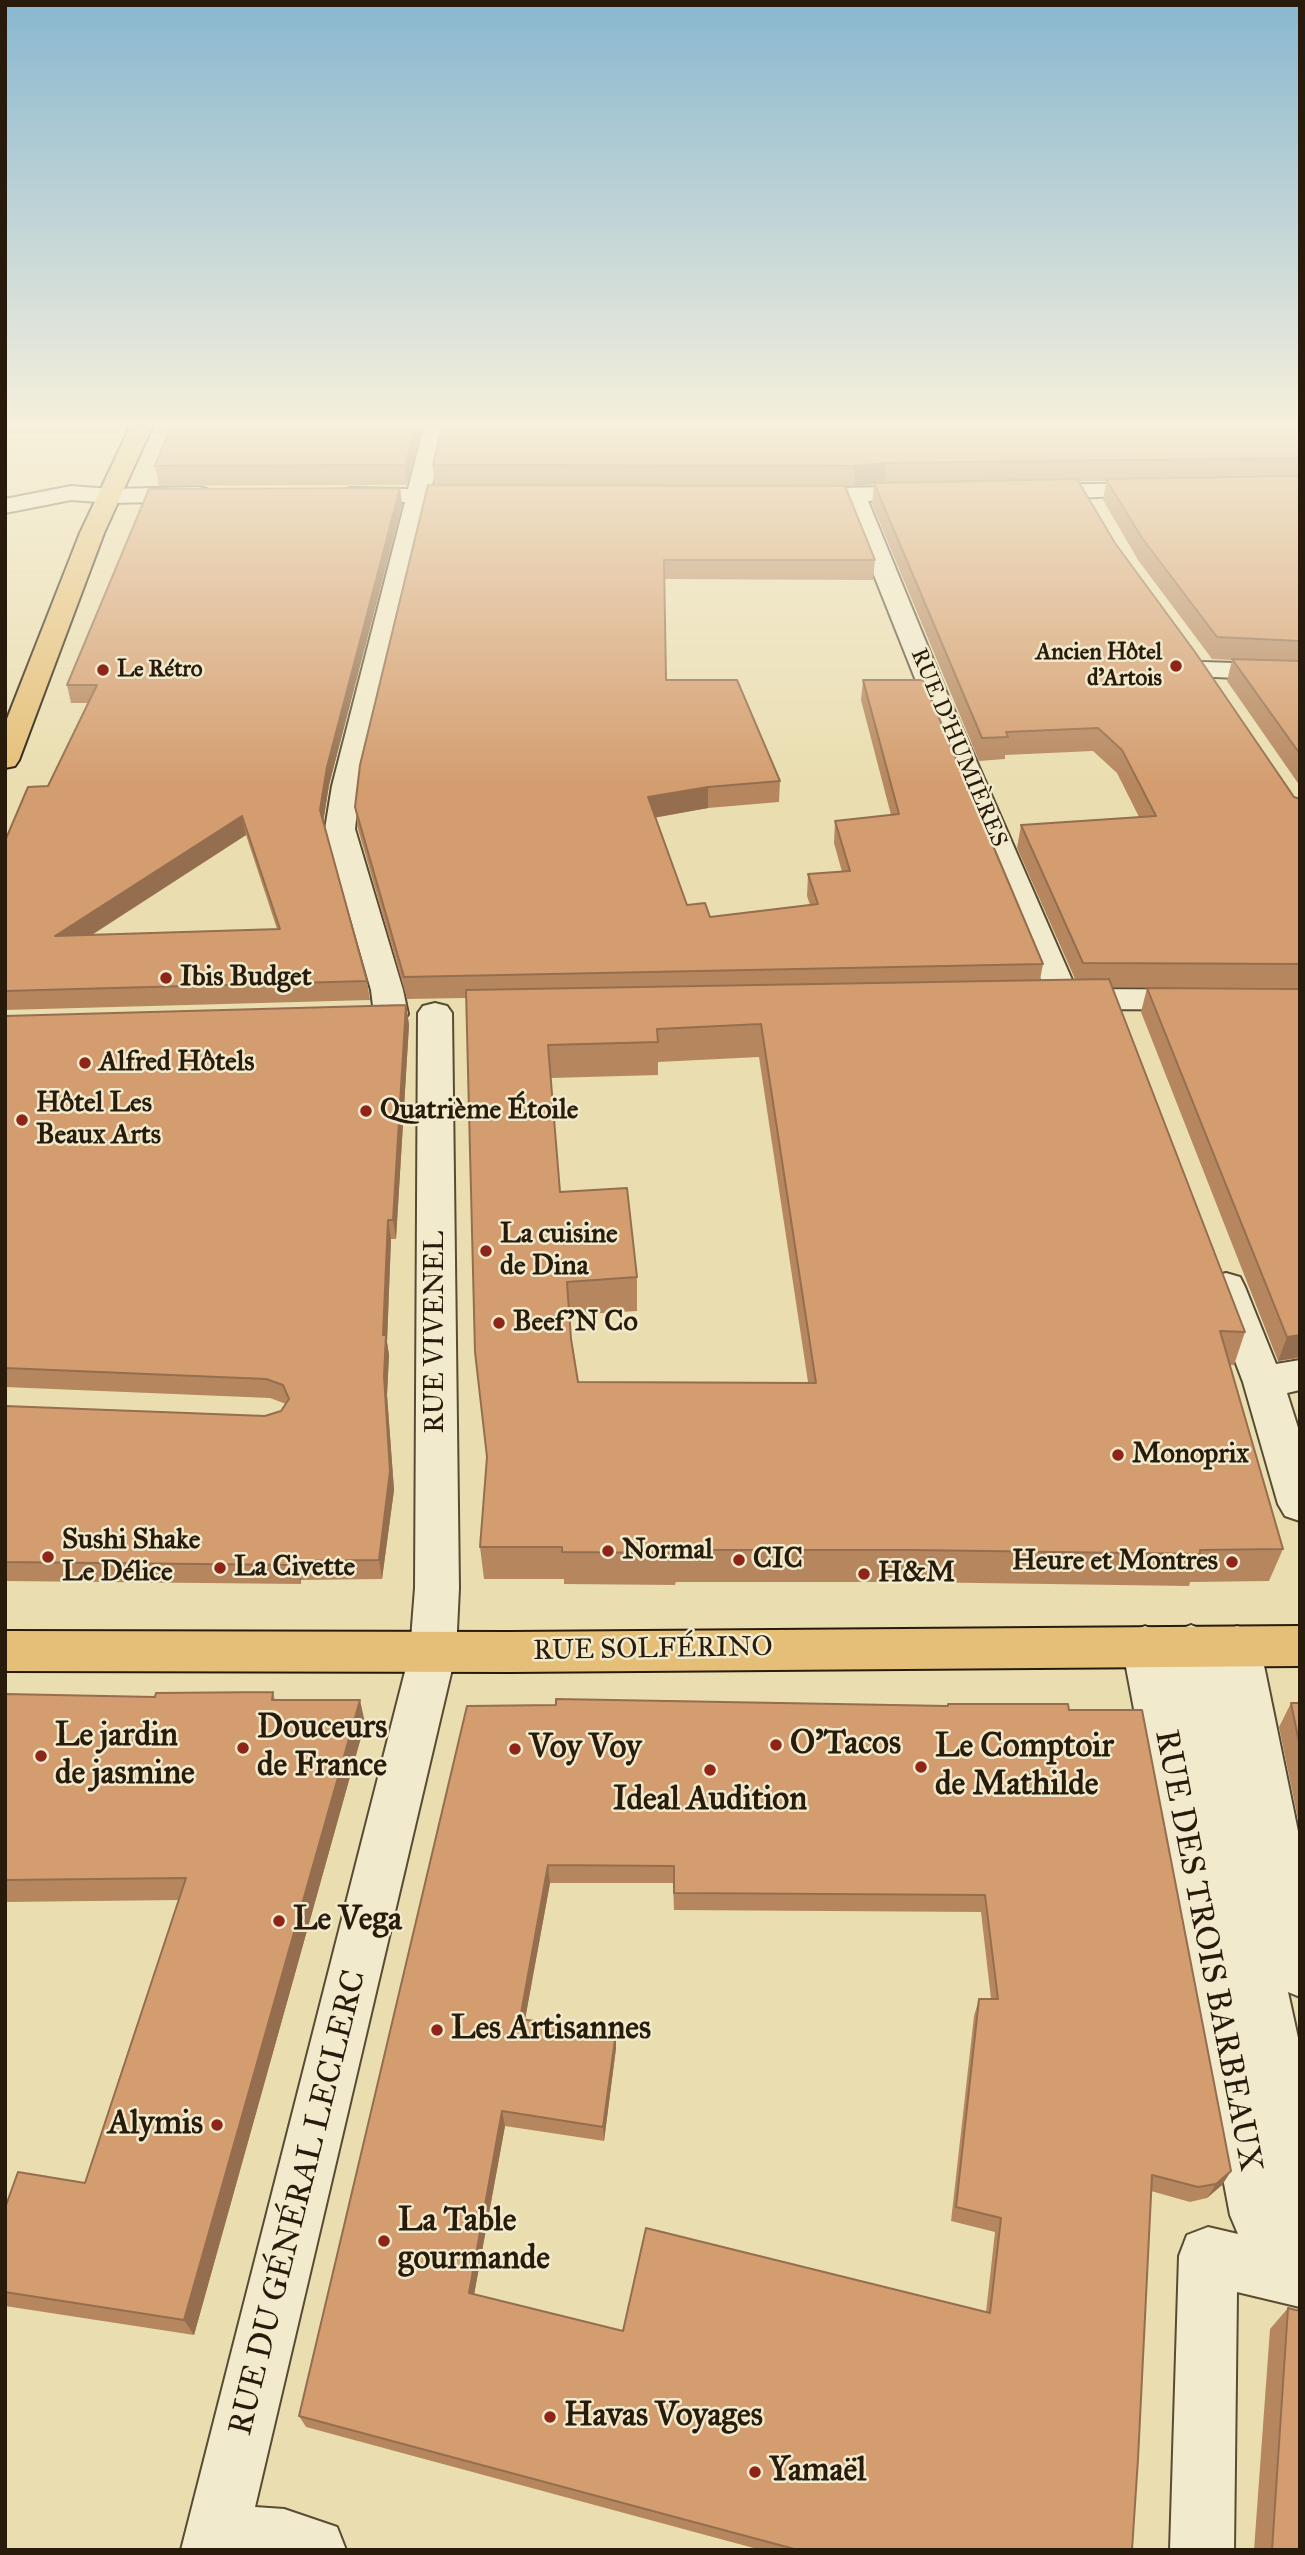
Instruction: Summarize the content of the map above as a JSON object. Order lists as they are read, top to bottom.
{
  "streets": {
    "main road": ["RUE SOLFÉRINO"],
    "street": [
      "RUE D'HUMIÈRES",
      "RUE VIVENEL",
      "RUE DES TROIS BARBEAUX",
      "RUE DU GÉNÉRAL LECLERC"
    ]
  },
  "crossings": [
    ["RUE VIVENEL", "RUE SOLFÉRINO"],
    ["RUE VIVENEL", "RUE DU GÉNÉRAL LECLERC"],
    ["RUE SOLFÉRINO", "RUE DES TROIS BARBEAUX"],
    ["RUE SOLFÉRINO", "RUE DU GÉNÉRAL LECLERC"]
  ],
  "places": [
    "Ancien Hôtel d'Artois",
    "Le Rétro",
    "Ibis Budget",
    "Alfred Hôtels",
    "Quatrième Étoile",
    "Hôtel Les Beaux Arts",
    "La cuisine de Dina",
    "Beef’N Co",
    "Monoprix",
    "Normal",
    "Sushi Shake Le Délice",
    "CIC",
    "Heure et Montres",
    "La Civette",
    "H&M",
    "O'Tacos",
    "Douceurs de France",
    "Voy Voy",
    "Le jardin de jasmine",
    "Le Comptoir de Mathilde",
    "Ideal Audition",
    "Le Vega",
    "Les Artisannes",
    "Alymis",
    "La Table gourmande",
    "Havas Voyages",
    "Yamaël"
  ]
}
